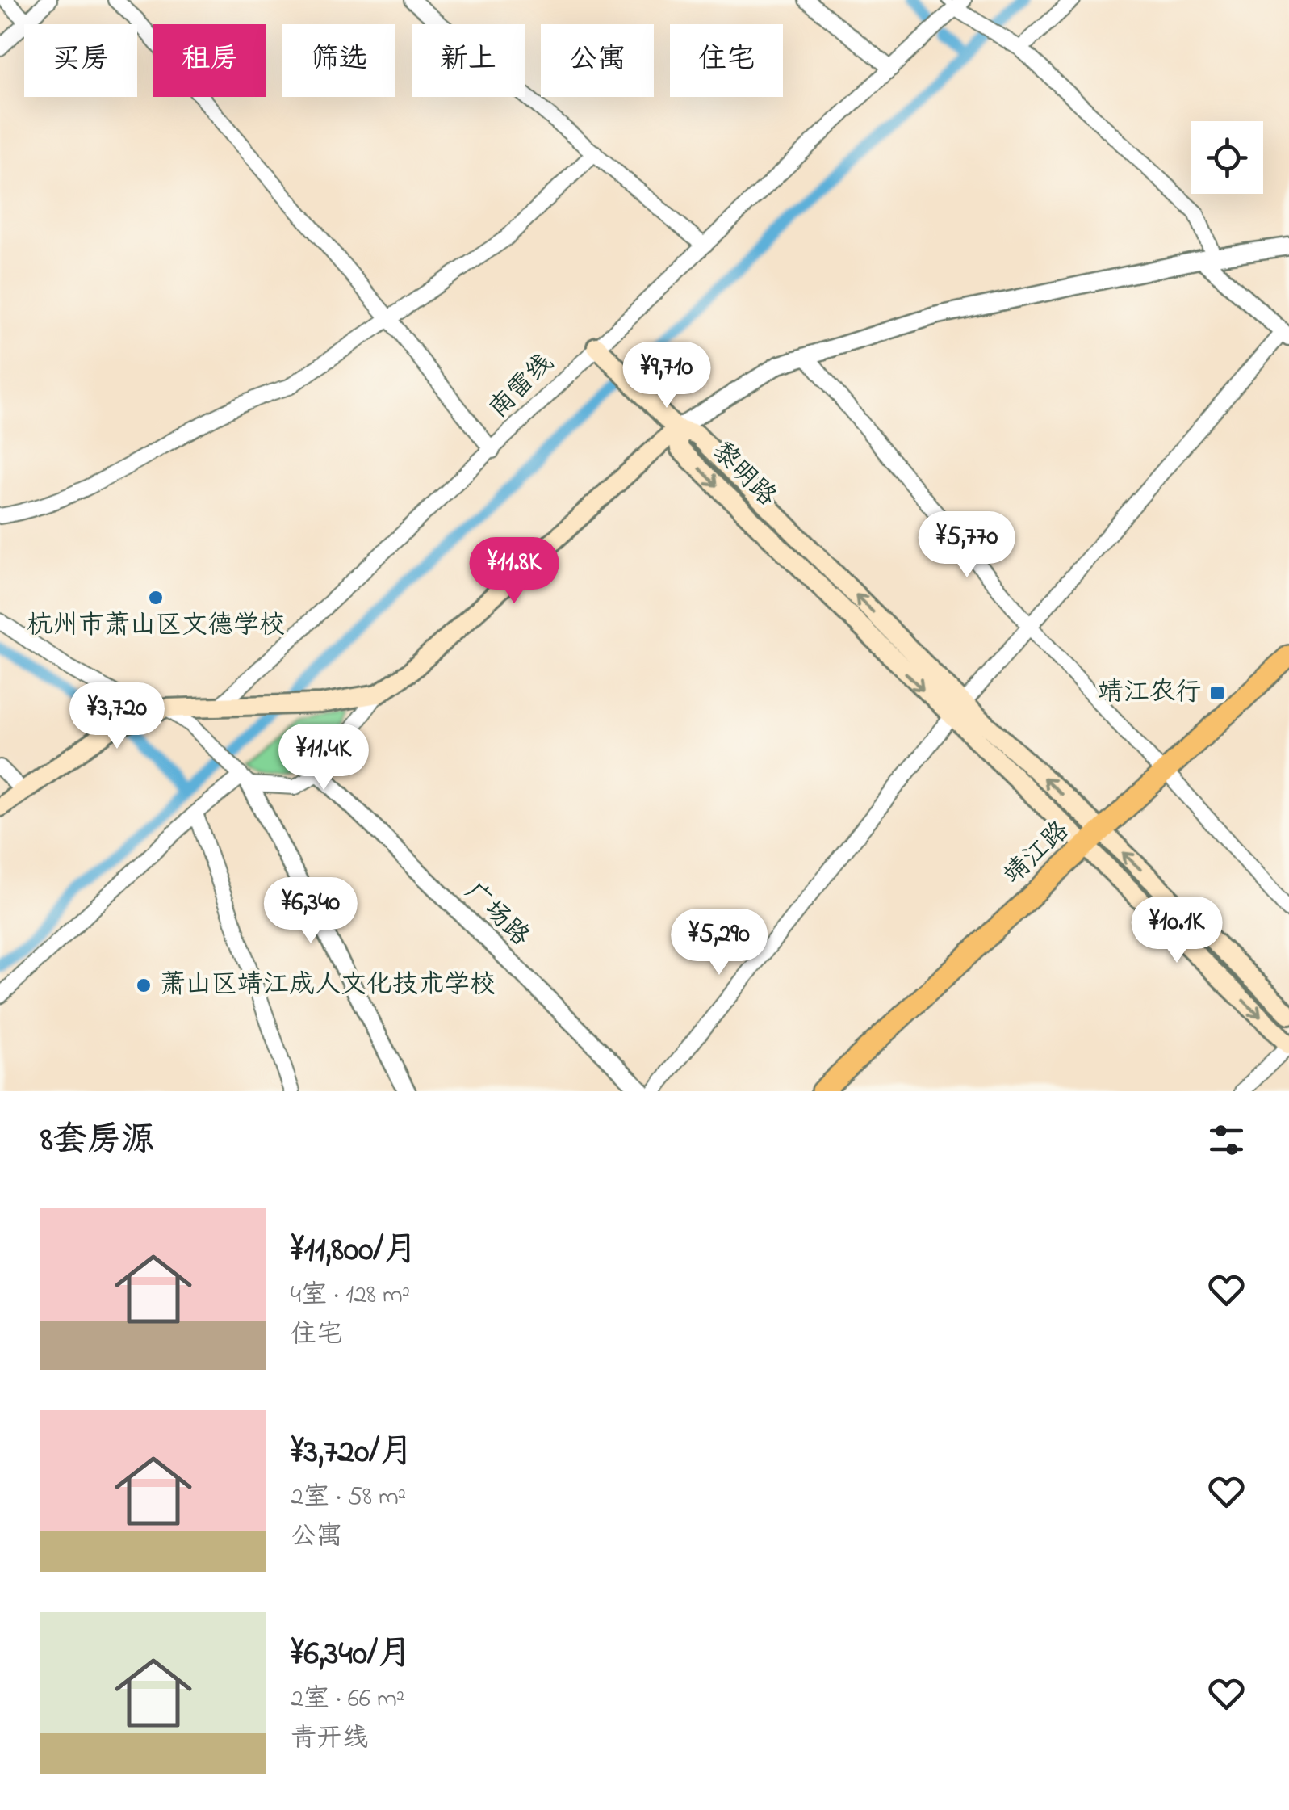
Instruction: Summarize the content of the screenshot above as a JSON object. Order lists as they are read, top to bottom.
{
  "streets": {
    "main road": ["黎明路", "靖江路"],
    "street": ["南雷线", "广场路"]
  },
  "crossings": [
    ["南雷线", "黎明路"],
    ["黎明路", "靖江路"]
  ],
  "places": {
    "other": ["杭州市萧山区文德学校", "萧山区靖江成人文化技术学校"],
    "transit": ["靖江农行"]
  },
  "page": {
    "chip": [
      "买房",
      "租房",
      "筛选",
      "新上",
      "公寓",
      "住宅"
    ],
    "price": [
      "¥9,710",
      "¥5,770",
      "¥11.8K",
      "¥3,720",
      "¥11.4K",
      "¥6,340",
      "¥10.1K",
      "¥5,290"
    ],
    "heading": "8套房源",
    "list": [
      {
        "name": "¥11,800/月",
        "note": "4室 · 128 m² · 住宅"
      },
      {
        "name": "¥3,720/月",
        "note": "2室 · 58 m² · 公寓"
      },
      {
        "name": "¥6,340/月",
        "note": "2室 · 66 m² · 青开线"
      }
    ]
  }
}
